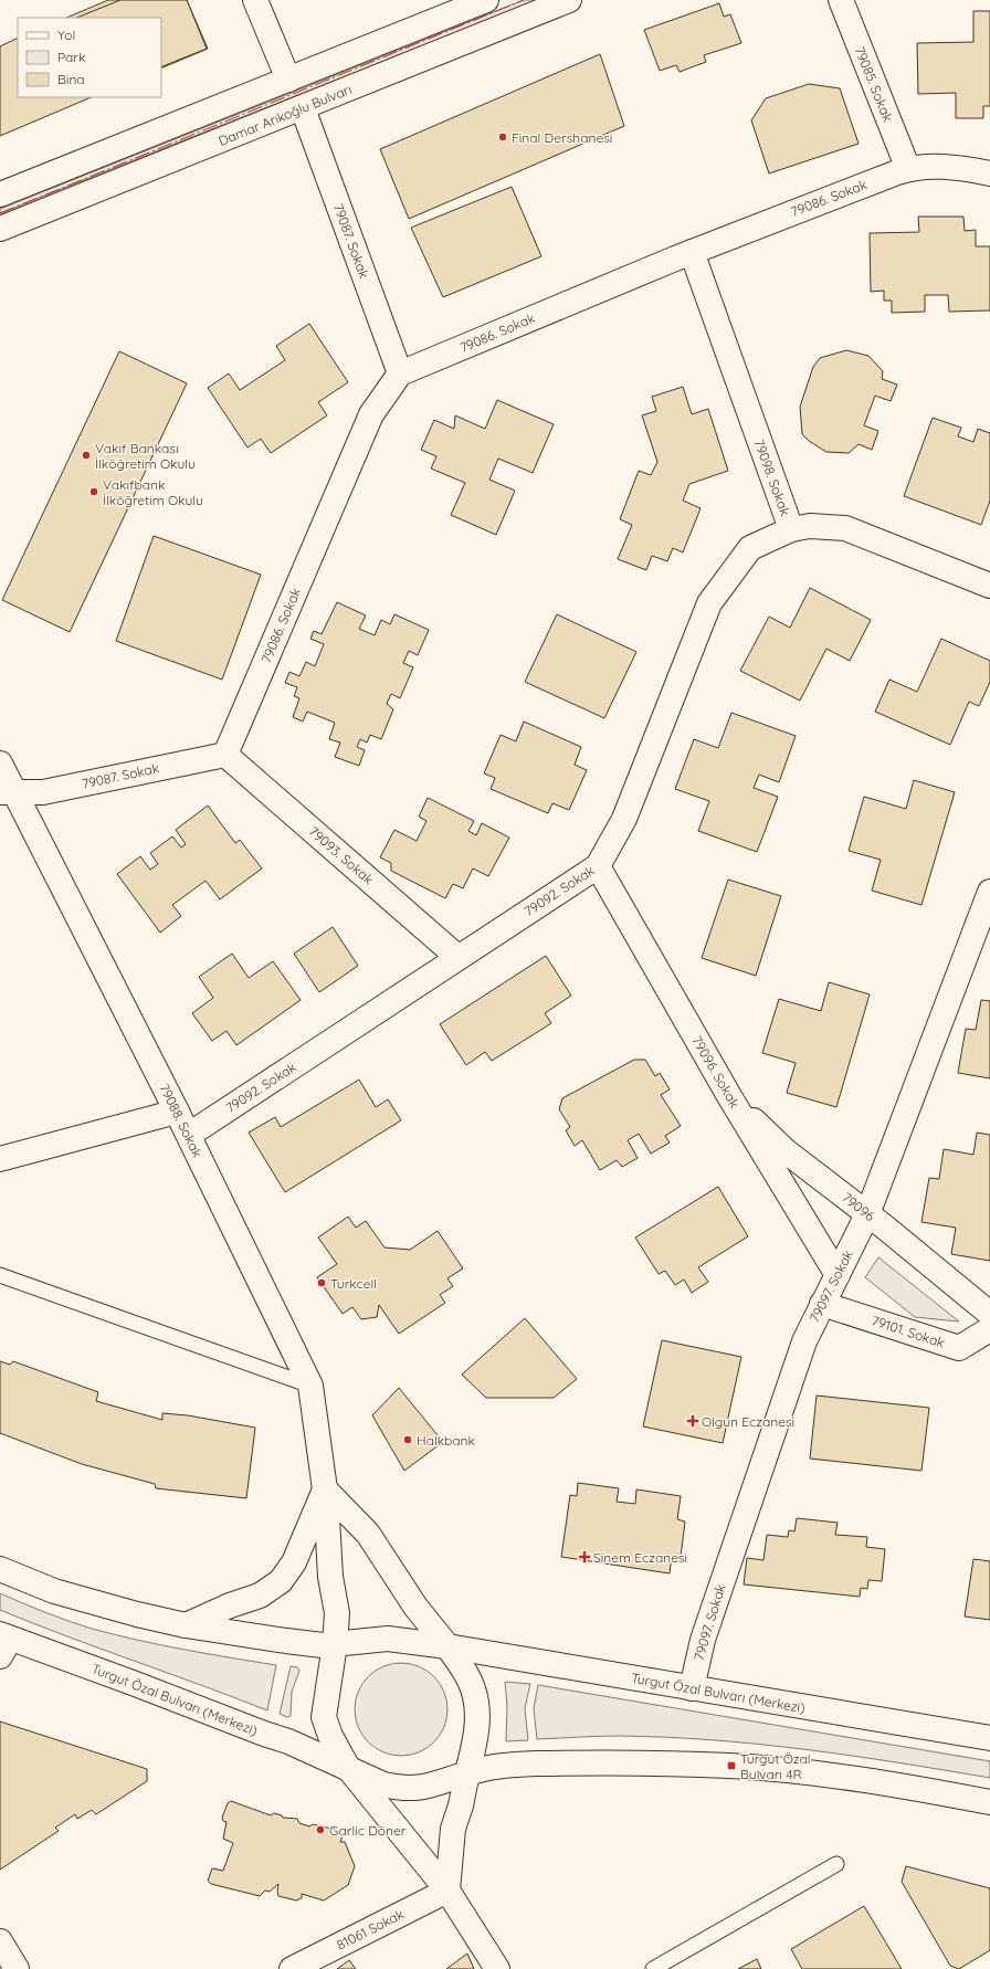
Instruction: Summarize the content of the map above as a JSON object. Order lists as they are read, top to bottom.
{
  "streets": {
    "street": [
      "79085. Sokak",
      "Damar Arıkoğlu Bulvarı",
      "79086. Sokak",
      "79087. Sokak",
      "79098. Sokak",
      "79093. Sokak",
      "79092. Sokak",
      "79096. Sokak",
      "79088. Sokak",
      "79096",
      "79097. Sokak",
      "79101. Sokak",
      "Turgut Özal Bulvarı (Merkezi)",
      "81061 Sokak"
    ]
  },
  "crossings": [
    ["79085. Sokak", "79086. Sokak"],
    ["Damar Arıkoğlu Bulvarı", "79087. Sokak"],
    ["79086. Sokak", "79087. Sokak"],
    ["79086. Sokak", "79098. Sokak"],
    ["79086. Sokak", "79093. Sokak"],
    ["79087. Sokak", "79093. Sokak"],
    ["79087. Sokak", "79088. Sokak"],
    ["79098. Sokak", "79092. Sokak"],
    ["79093. Sokak", "79092. Sokak"],
    ["79092. Sokak", "79096. Sokak"],
    ["79092. Sokak", "79088. Sokak"],
    ["79096. Sokak", "79096"],
    ["79096. Sokak", "79097. Sokak"],
    ["79088. Sokak", "Turgut Özal Bulvarı (Merkezi)"],
    ["79088. Sokak", "81061 Sokak"],
    ["79096", "79097. Sokak"],
    ["79097. Sokak", "79101. Sokak"],
    ["79097. Sokak", "Turgut Özal Bulvarı (Merkezi)"]
  ],
  "places": {
    "other": [
      "Final Dershanesi",
      "Vakıf Bankası İlköğretim Okulu",
      "Vakıfbank İlköğretim Okulu",
      "Turkcell",
      "Halkbank",
      "Garlic Döner"
    ],
    "health": ["Olgun Eczanesi", "Sinem Eczanesi"],
    "transit": ["Turgut Özal Bulvarı 4R"]
  },
  "legend": ["Yol", "Park", "Bina"]
}
